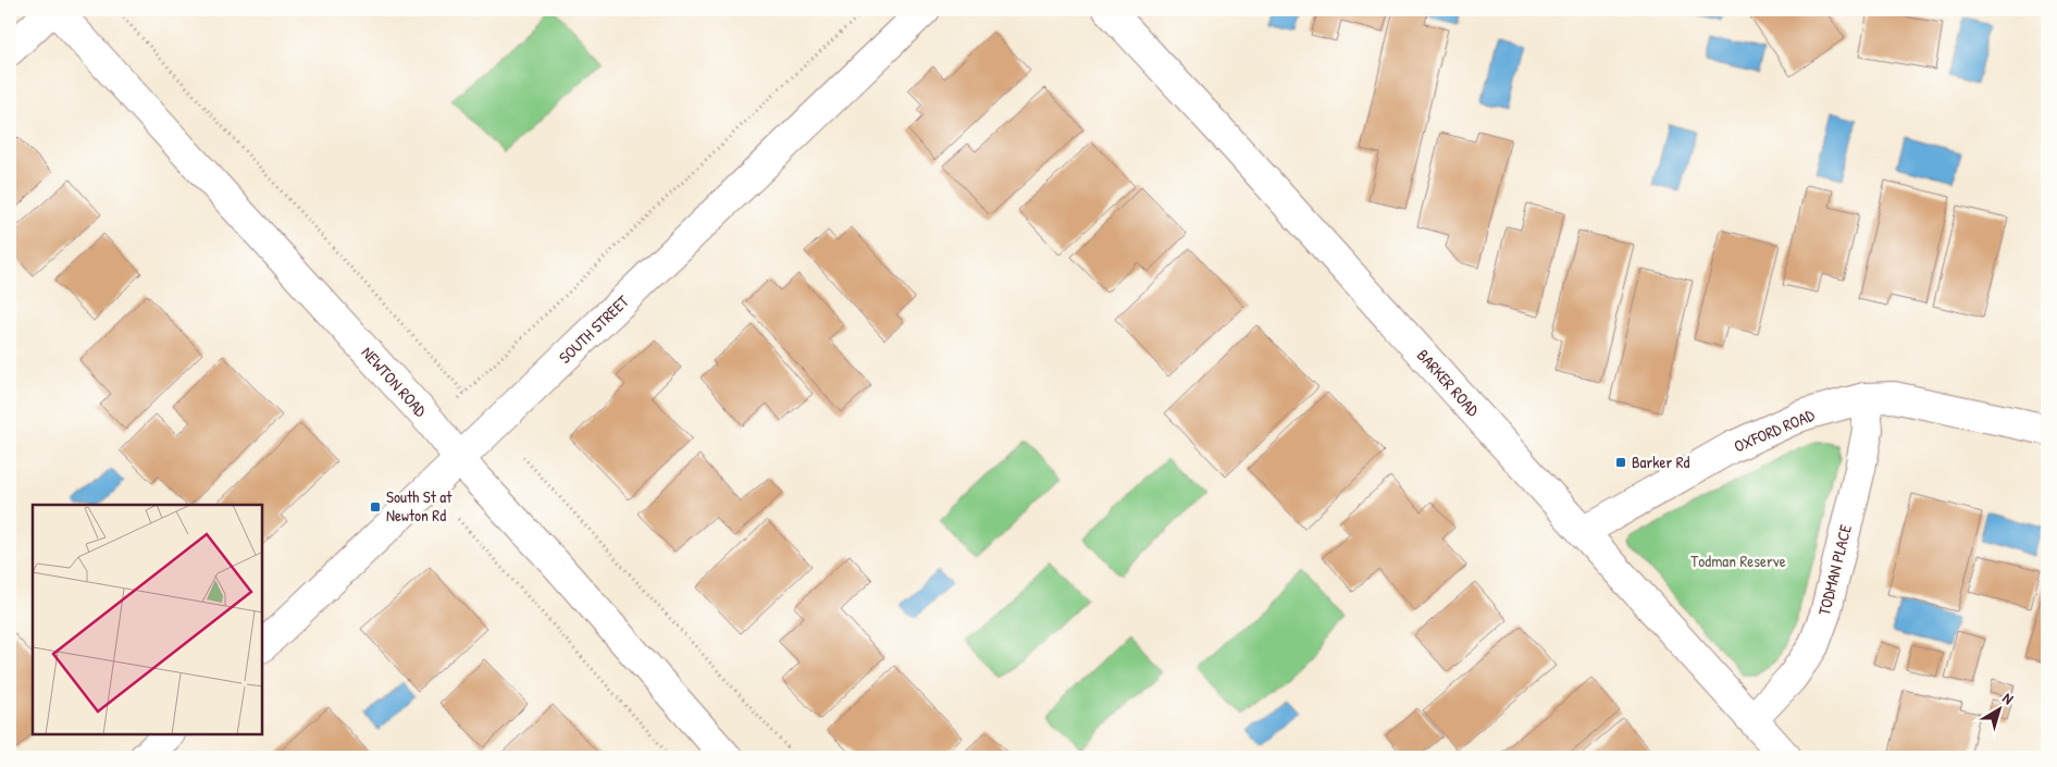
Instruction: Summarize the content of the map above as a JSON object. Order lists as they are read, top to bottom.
{
  "streets": {
    "street": [
      "SOUTH STREET",
      "NEWTON ROAD",
      "BARKER ROAD",
      "OXFORD ROAD",
      "TODMAN PLACE"
    ]
  },
  "crossings": [
    ["SOUTH STREET", "NEWTON ROAD"],
    ["BARKER ROAD", "OXFORD ROAD"],
    ["BARKER ROAD", "TODMAN PLACE"],
    ["OXFORD ROAD", "TODMAN PLACE"]
  ],
  "parks": ["Todman Reserve"],
  "places": {
    "transit": ["Barker Rd", "South St at Newton Rd"]
  },
  "north": "top right"
}
